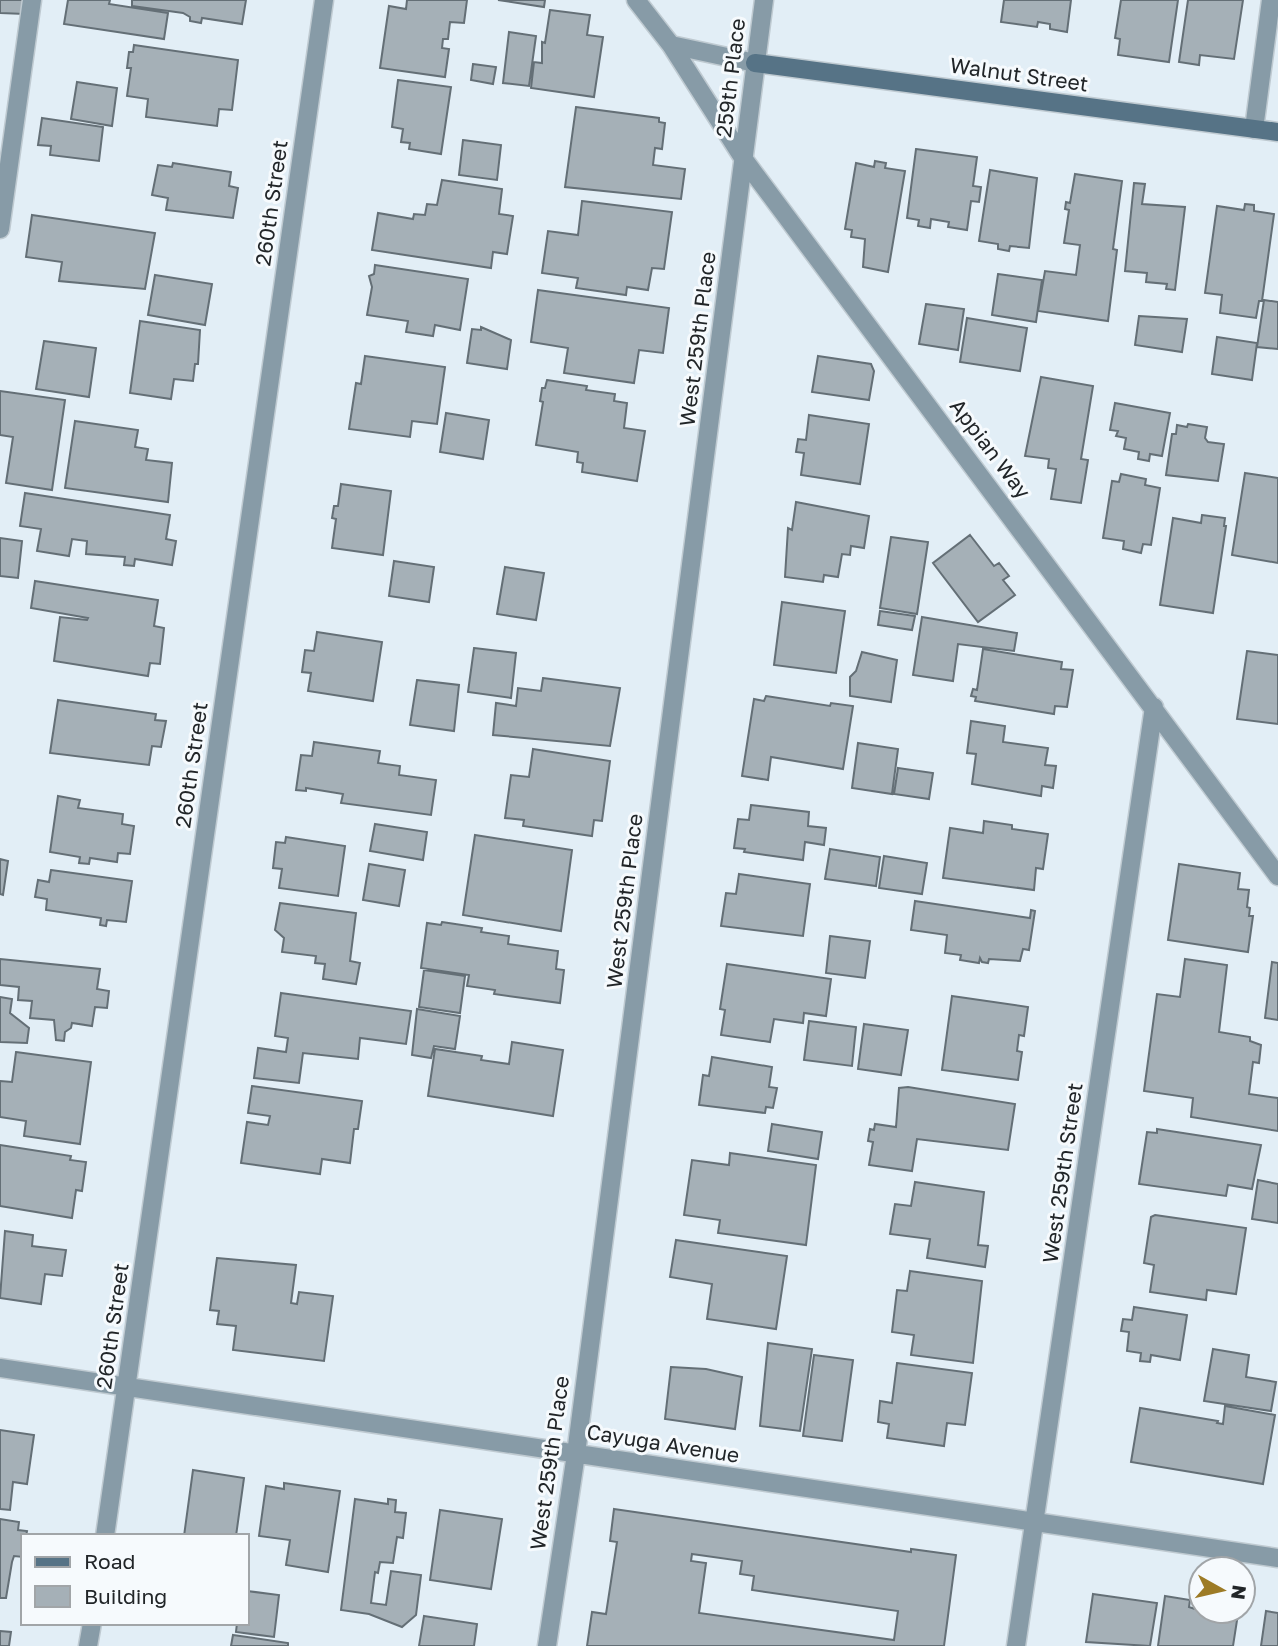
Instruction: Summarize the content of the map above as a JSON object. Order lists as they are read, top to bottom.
{
  "streets": {
    "street": [
      "Walnut Street",
      "259th Place",
      "260th Street",
      "West 259th Place",
      "Appian Way",
      "West 259th Street",
      "Cayuga Avenue"
    ]
  },
  "crossings": [
    ["Walnut Street", "259th Place"],
    ["259th Place", "West 259th Place"],
    ["259th Place", "Appian Way"],
    ["260th Street", "Cayuga Avenue"],
    ["West 259th Place", "Appian Way"],
    ["West 259th Place", "Cayuga Avenue"],
    ["Appian Way", "West 259th Street"],
    ["West 259th Street", "Cayuga Avenue"]
  ],
  "legend": ["Road", "Building"],
  "north": "right"
}
